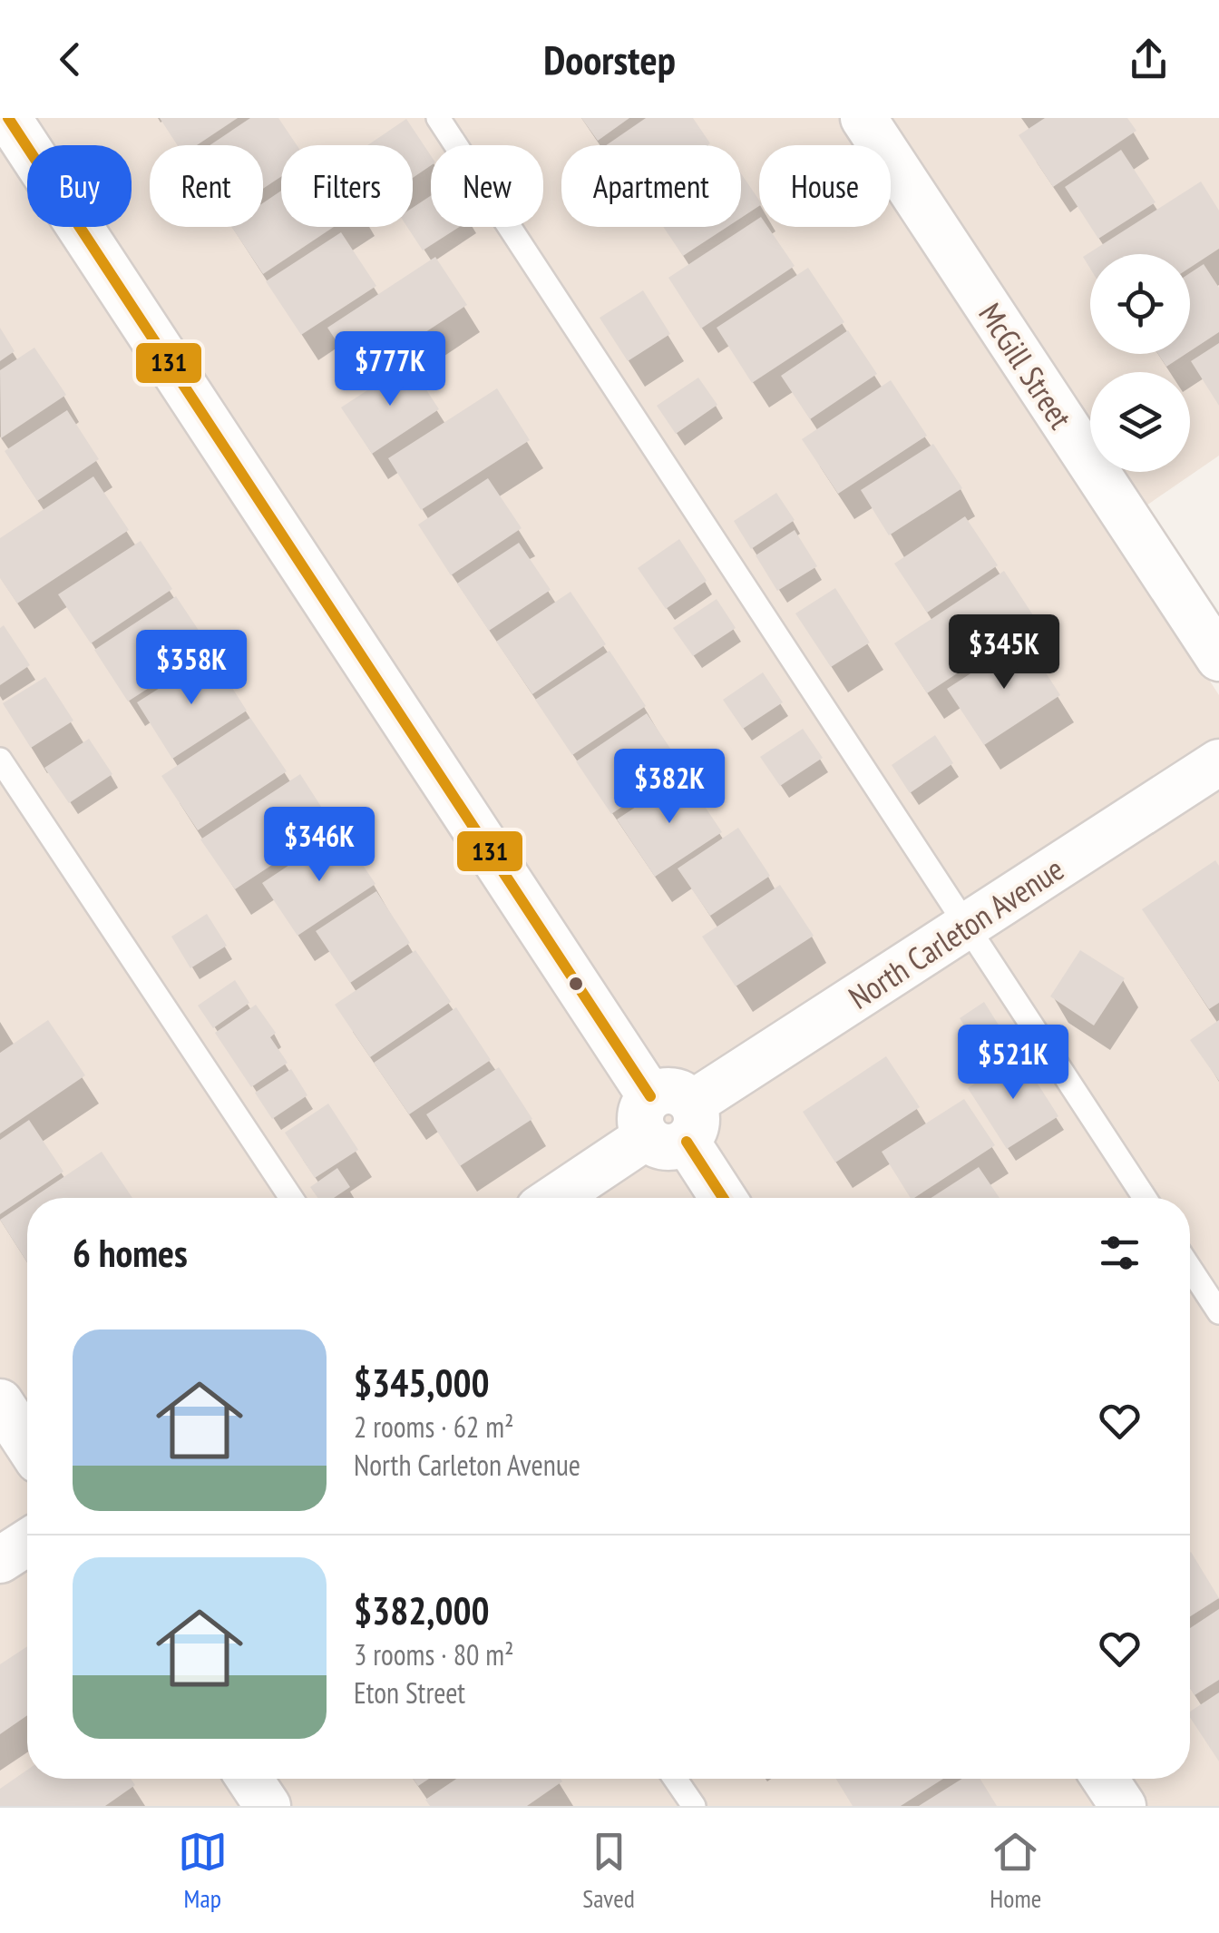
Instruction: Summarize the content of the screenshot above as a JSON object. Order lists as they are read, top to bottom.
{
  "streets": {
    "street": ["McGill Street", "North Carleton Avenue"]
  },
  "lines": ["transit line 131"],
  "page": {
    "header": "Doorstep",
    "chip": [
      "Buy",
      "Rent",
      "Filters",
      "New",
      "Apartment",
      "House"
    ],
    "price": [
      "$777K",
      "$345K",
      "$358K",
      "$382K",
      "$346K",
      "$521K"
    ],
    "heading": "6 homes",
    "list": [
      {
        "name": "$345,000",
        "note": "2 rooms · 62 m² · North Carleton Avenue"
      },
      {
        "name": "$382,000",
        "note": "3 rooms · 80 m² · Eton Street"
      }
    ],
    "tabs": ["Map", "Saved", "Home"]
  }
}
